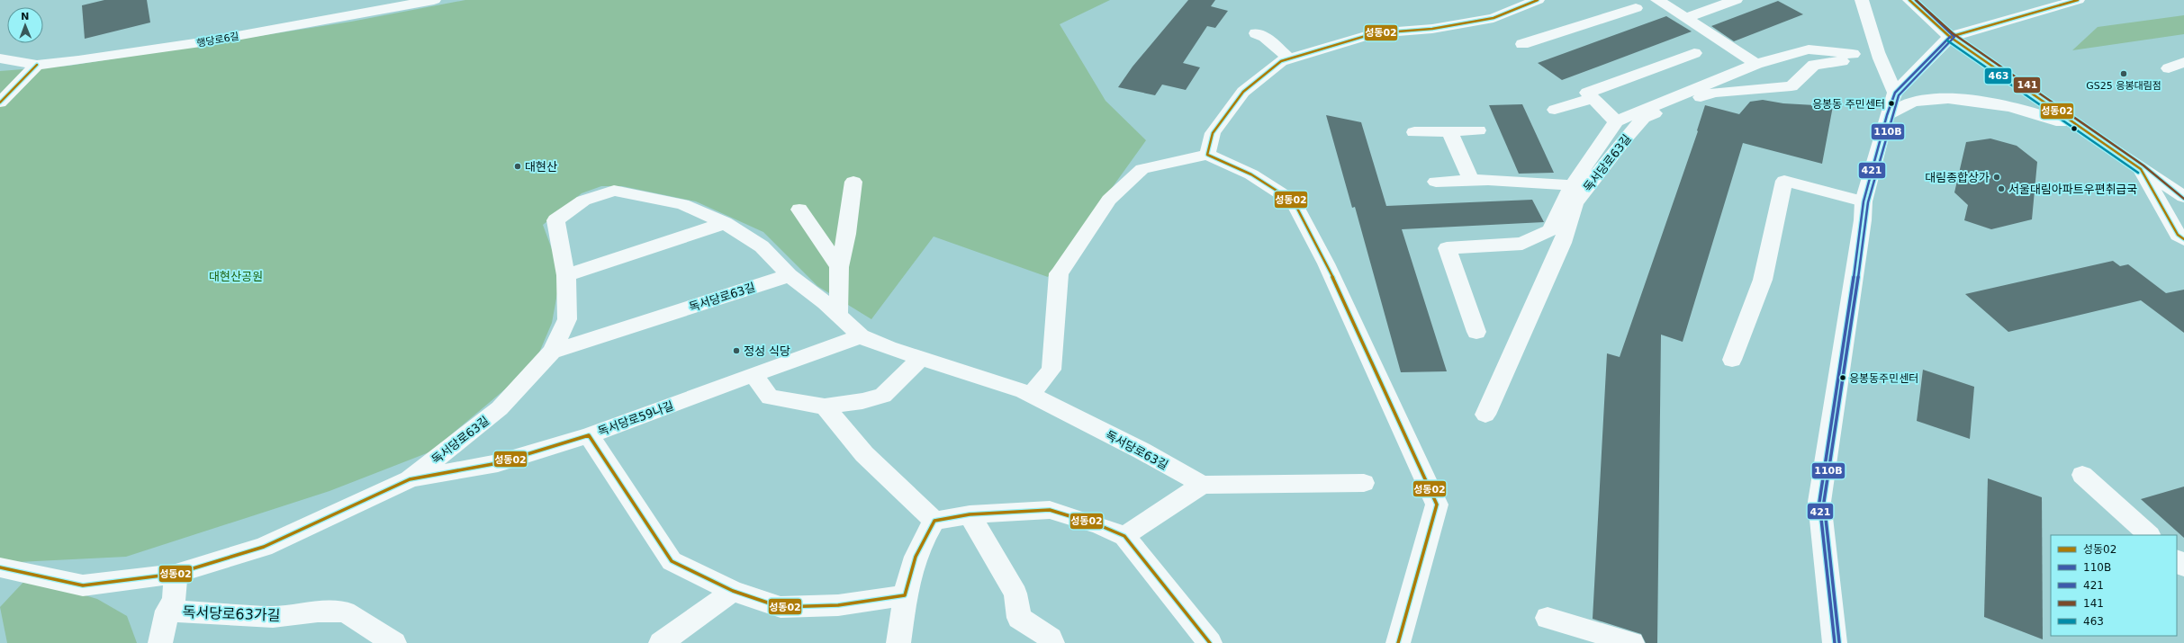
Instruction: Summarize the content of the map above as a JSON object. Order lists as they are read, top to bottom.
{
  "streets": {
    "street": [
      "행당로6길",
      "독서당로63길",
      "독서당로59나길",
      "독서당로63가길"
    ]
  },
  "crossings": [
    ["독서당로63길", "독서당로59나길"]
  ],
  "parks": ["대현산공원"],
  "places": [
    "GS25 응봉대림점",
    "응봉동 주민센터",
    "대현산",
    "대림종합상가",
    "서울대림아파트우편취급국",
    "정성 식당",
    "응봉동주민센터"
  ],
  "lines": [
    "transit line 성동02",
    "transit line 110B",
    "transit line 141",
    "transit line 421",
    "transit line 463"
  ],
  "legend": [
    "성동02",
    "110B",
    "421",
    "141",
    "463"
  ],
  "north": "top"
}
